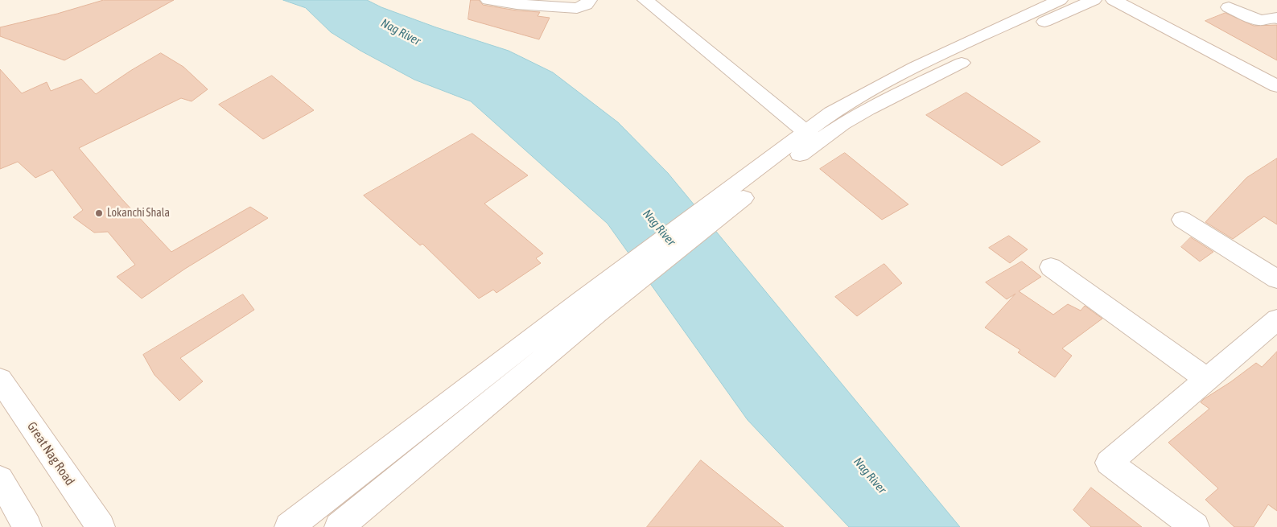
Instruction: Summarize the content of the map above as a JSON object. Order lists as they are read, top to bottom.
{
  "streets": {
    "street": ["Great Nag Road"]
  },
  "water": ["Nag River"],
  "places": ["Lokanchi Shala"]
}
